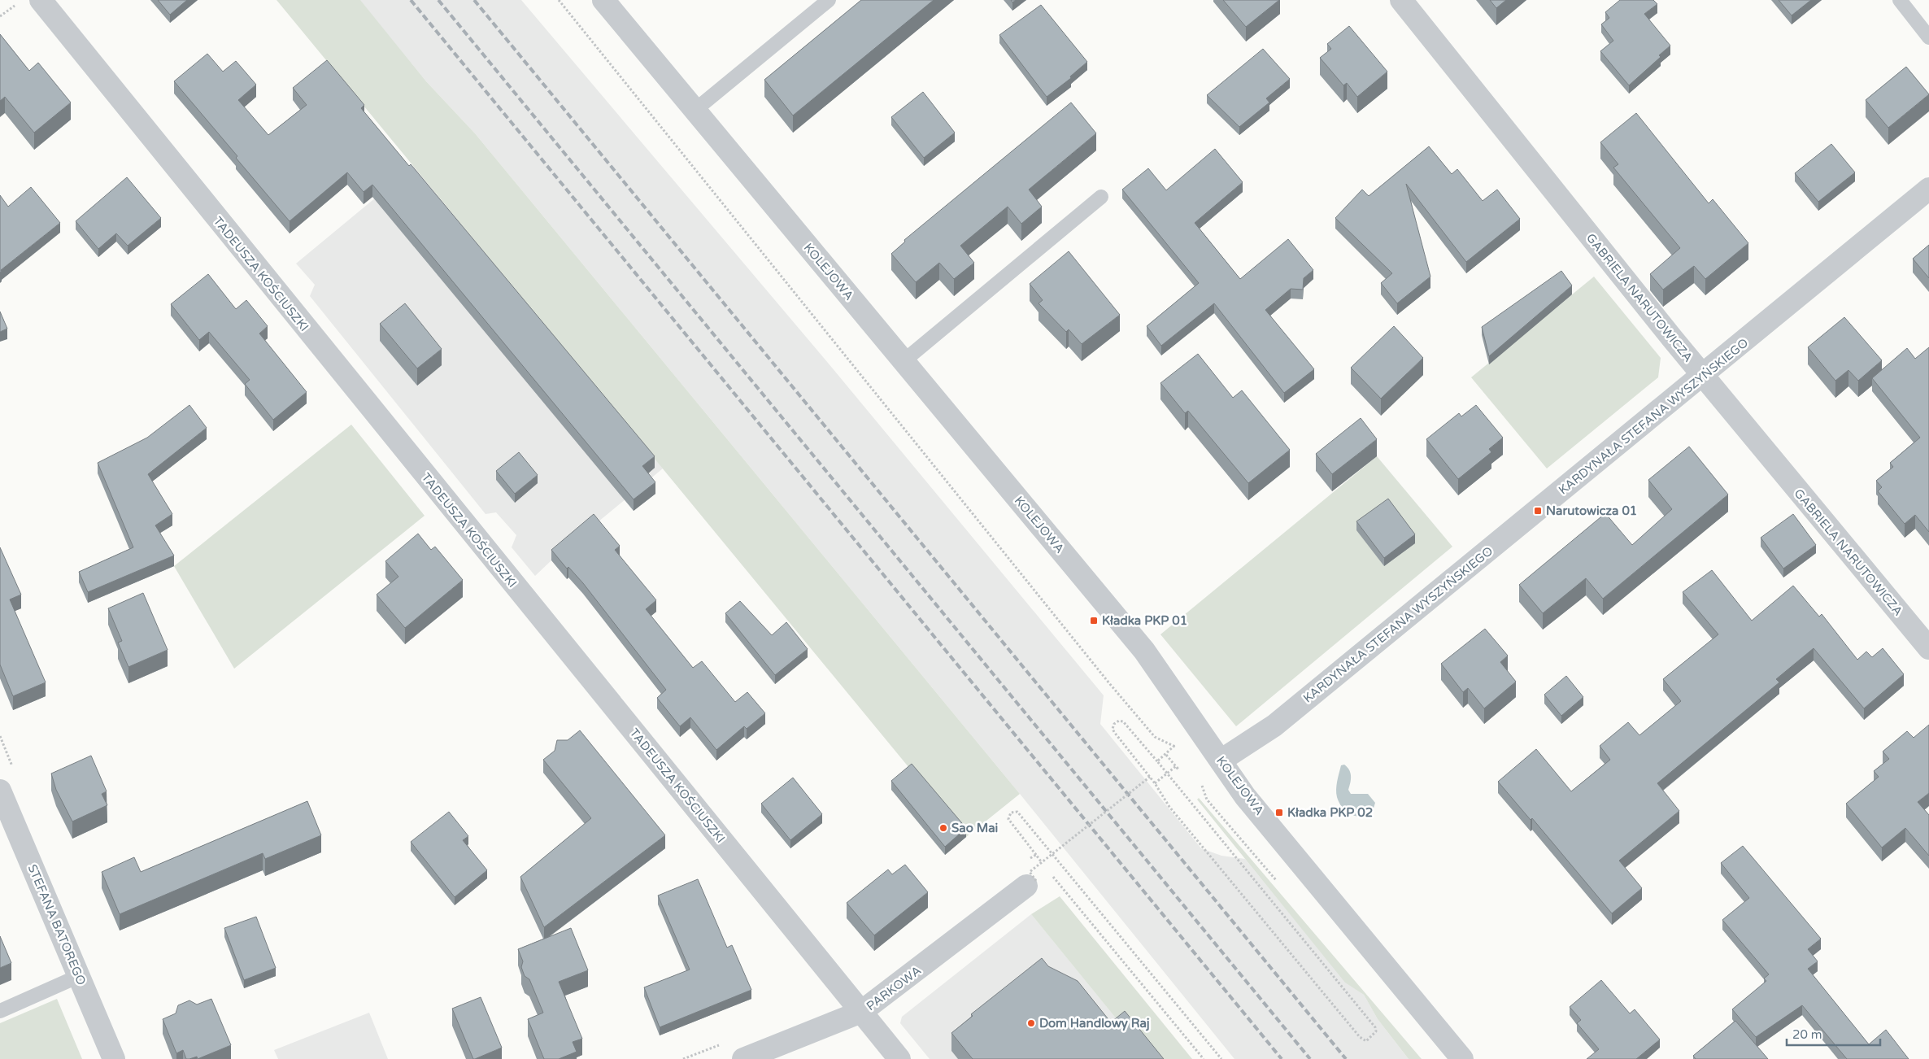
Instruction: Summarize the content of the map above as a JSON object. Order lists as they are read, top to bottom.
{
  "streets": {
    "street": [
      "KOLEJOWA",
      "TADEUSZA KOŚCIUSZKI",
      "GABRIELA NARUTOWICZA",
      "KARDYNAŁA STEFANA WYSZYŃSKIEGO",
      "STEFANA BATOREGO",
      "PARKOWA"
    ]
  },
  "crossings": [
    ["KOLEJOWA", "KARDYNAŁA STEFANA WYSZYŃSKIEGO"],
    ["TADEUSZA KOŚCIUSZKI", "PARKOWA"],
    ["GABRIELA NARUTOWICZA", "KARDYNAŁA STEFANA WYSZYŃSKIEGO"]
  ],
  "places": {
    "transit": ["Narutowicza 01", "Kładka PKP 01", "Kładka PKP 02"],
    "other": ["Sao Mai", "Dom Handlowy Raj"]
  },
  "scale_bar": "20 m"
}
